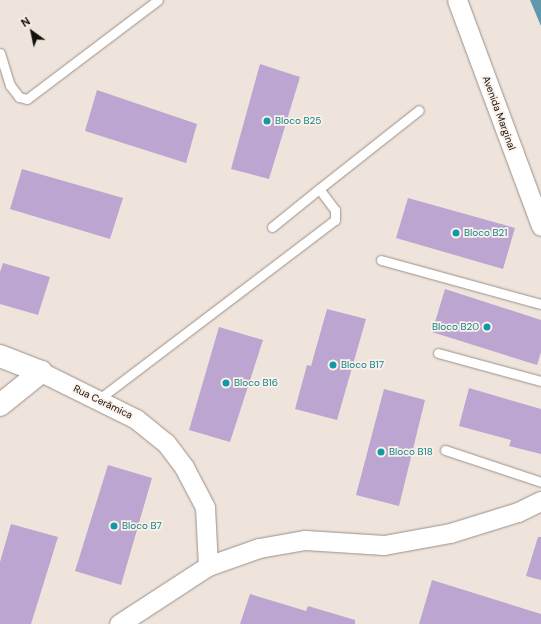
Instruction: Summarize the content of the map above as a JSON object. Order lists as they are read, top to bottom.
{
  "streets": {
    "street": ["Avenida Marginal", "Rua Cerâmica"]
  },
  "places": [
    "Bloco B25",
    "Bloco B21",
    "Bloco B20",
    "Bloco B17",
    "Bloco B16",
    "Bloco B18",
    "Bloco B7"
  ],
  "north": "top left"
}
